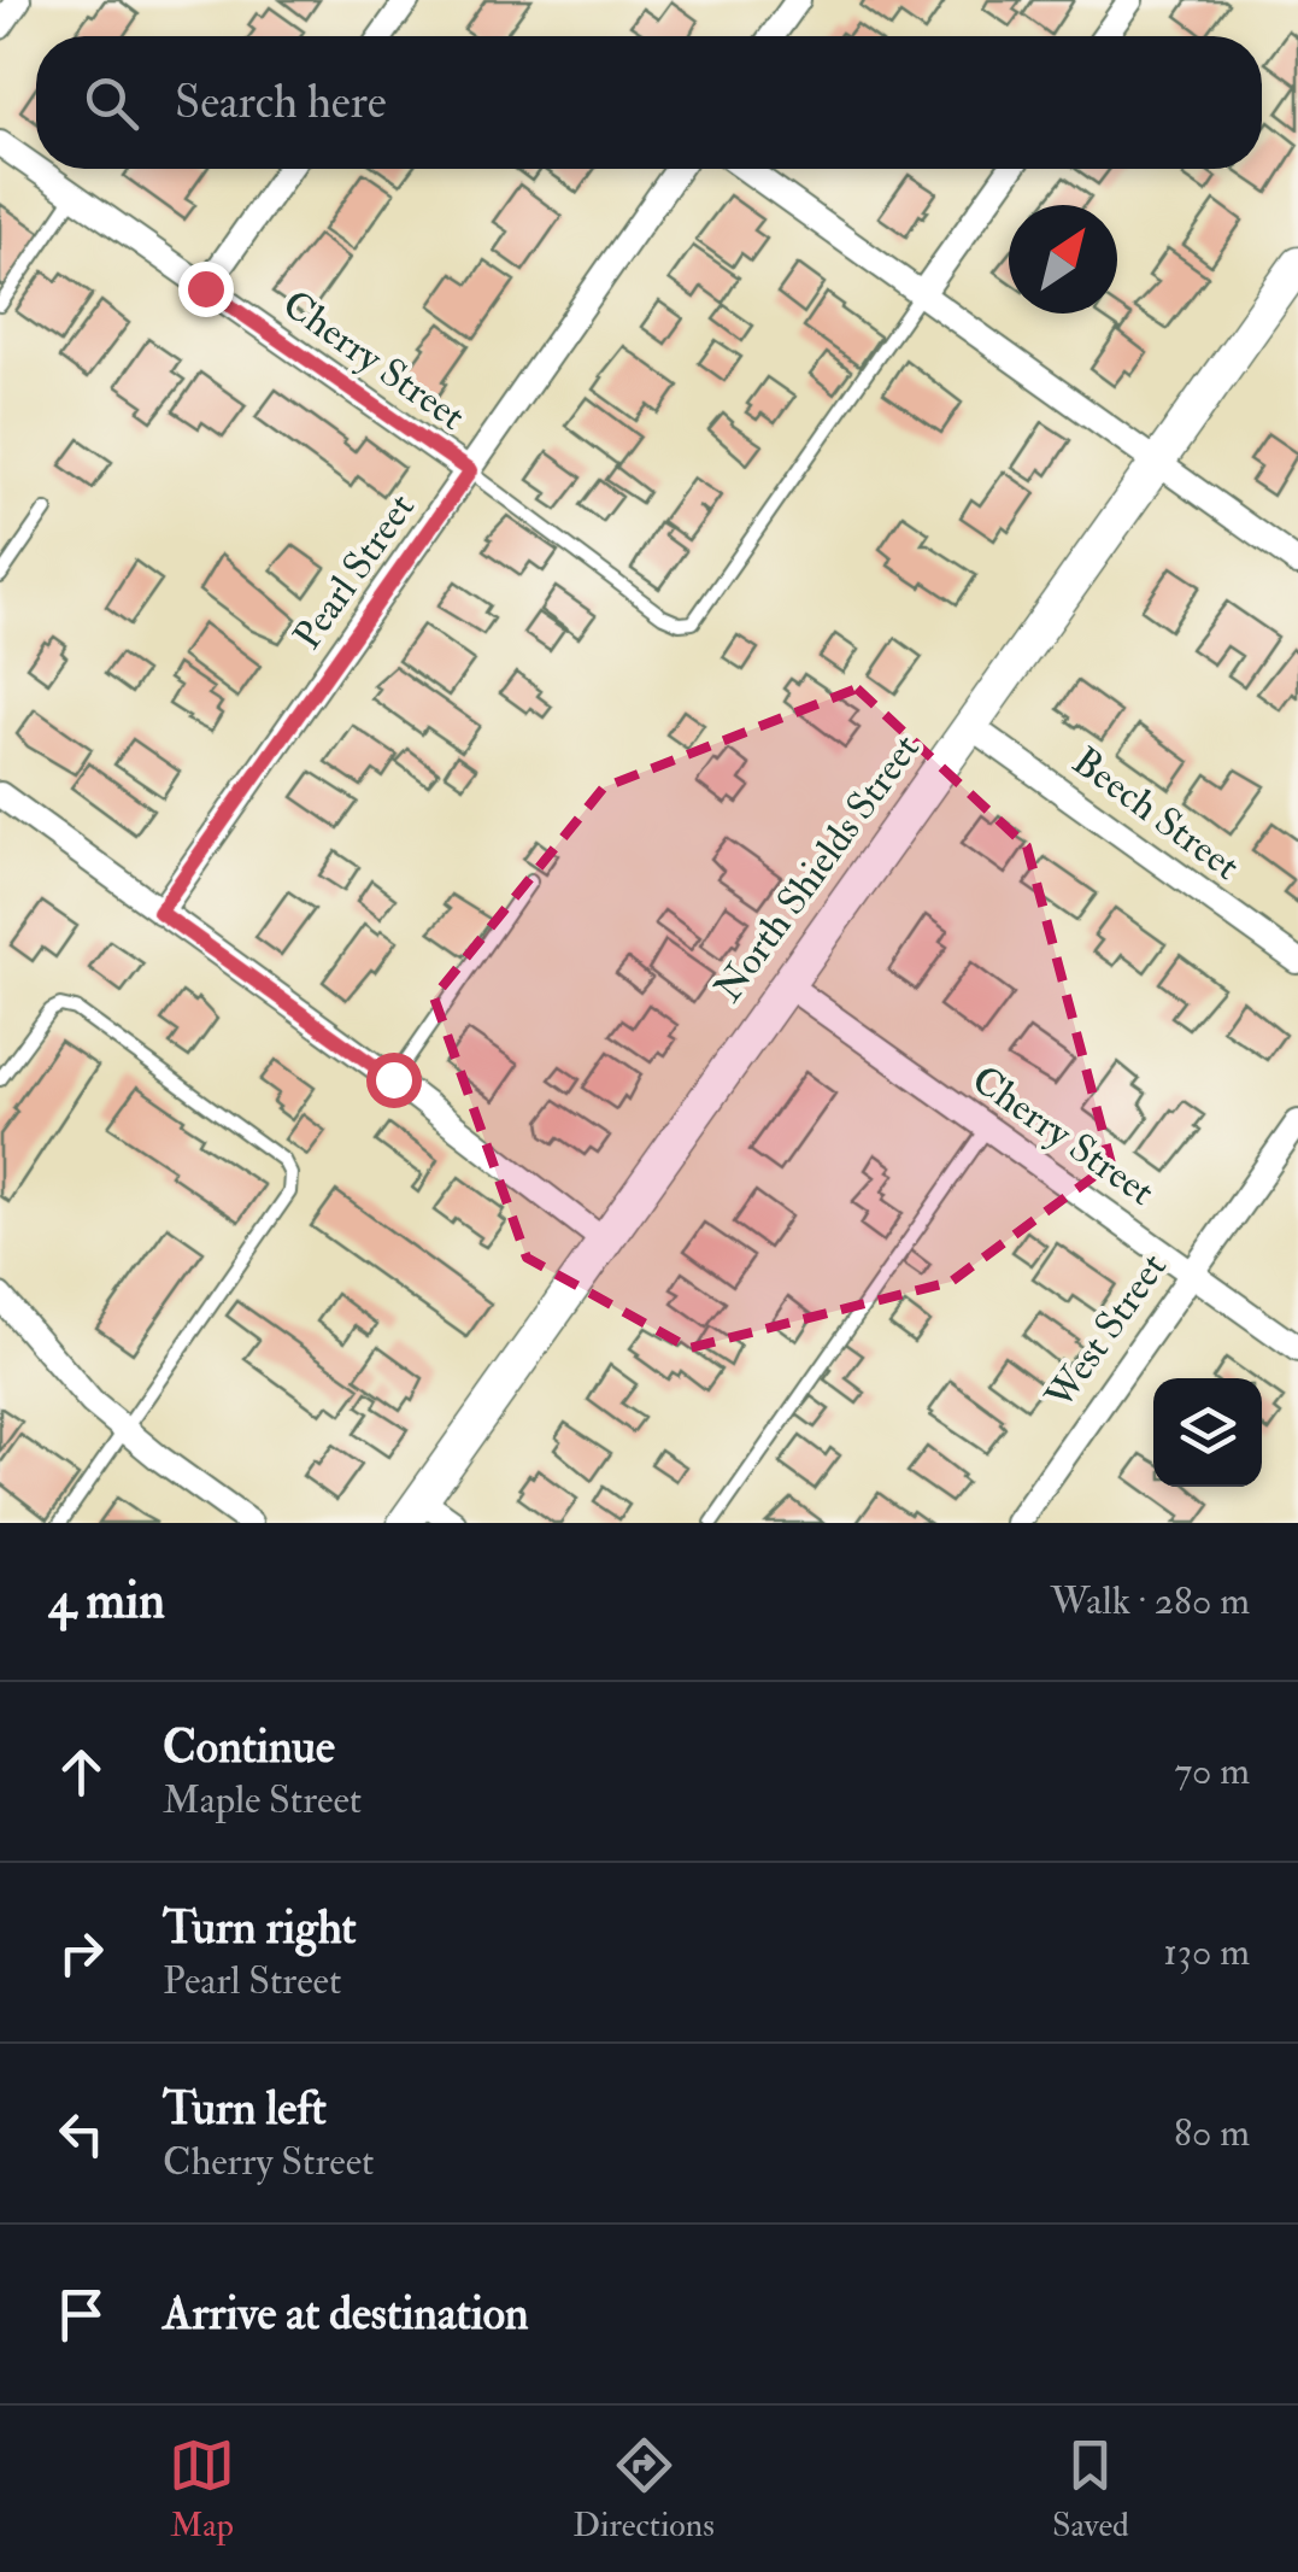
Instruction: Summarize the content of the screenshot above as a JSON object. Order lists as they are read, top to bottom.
{
  "streets": {
    "main road": ["North Shields Street"],
    "street": [
      "Cherry Street",
      "Pearl Street",
      "Beech Street",
      "West Street"
    ]
  },
  "crossings": [
    ["Cherry Street", "Pearl Street"],
    ["Cherry Street", "North Shields Street"],
    ["Cherry Street", "West Street"],
    ["Beech Street", "North Shields Street"]
  ],
  "north": "top right",
  "page": {
    "search": "Search here",
    "heading": ["4 min", "Walk · 280 m"],
    "list": [
      ["Continue", "Maple Street", "70 m"],
      ["Turn right", "Pearl Street", "130 m"],
      ["Turn left", "Cherry Street", "80 m"],
      "Arrive at destination"
    ],
    "nav": ["Map", "Directions", "Saved"]
  }
}
